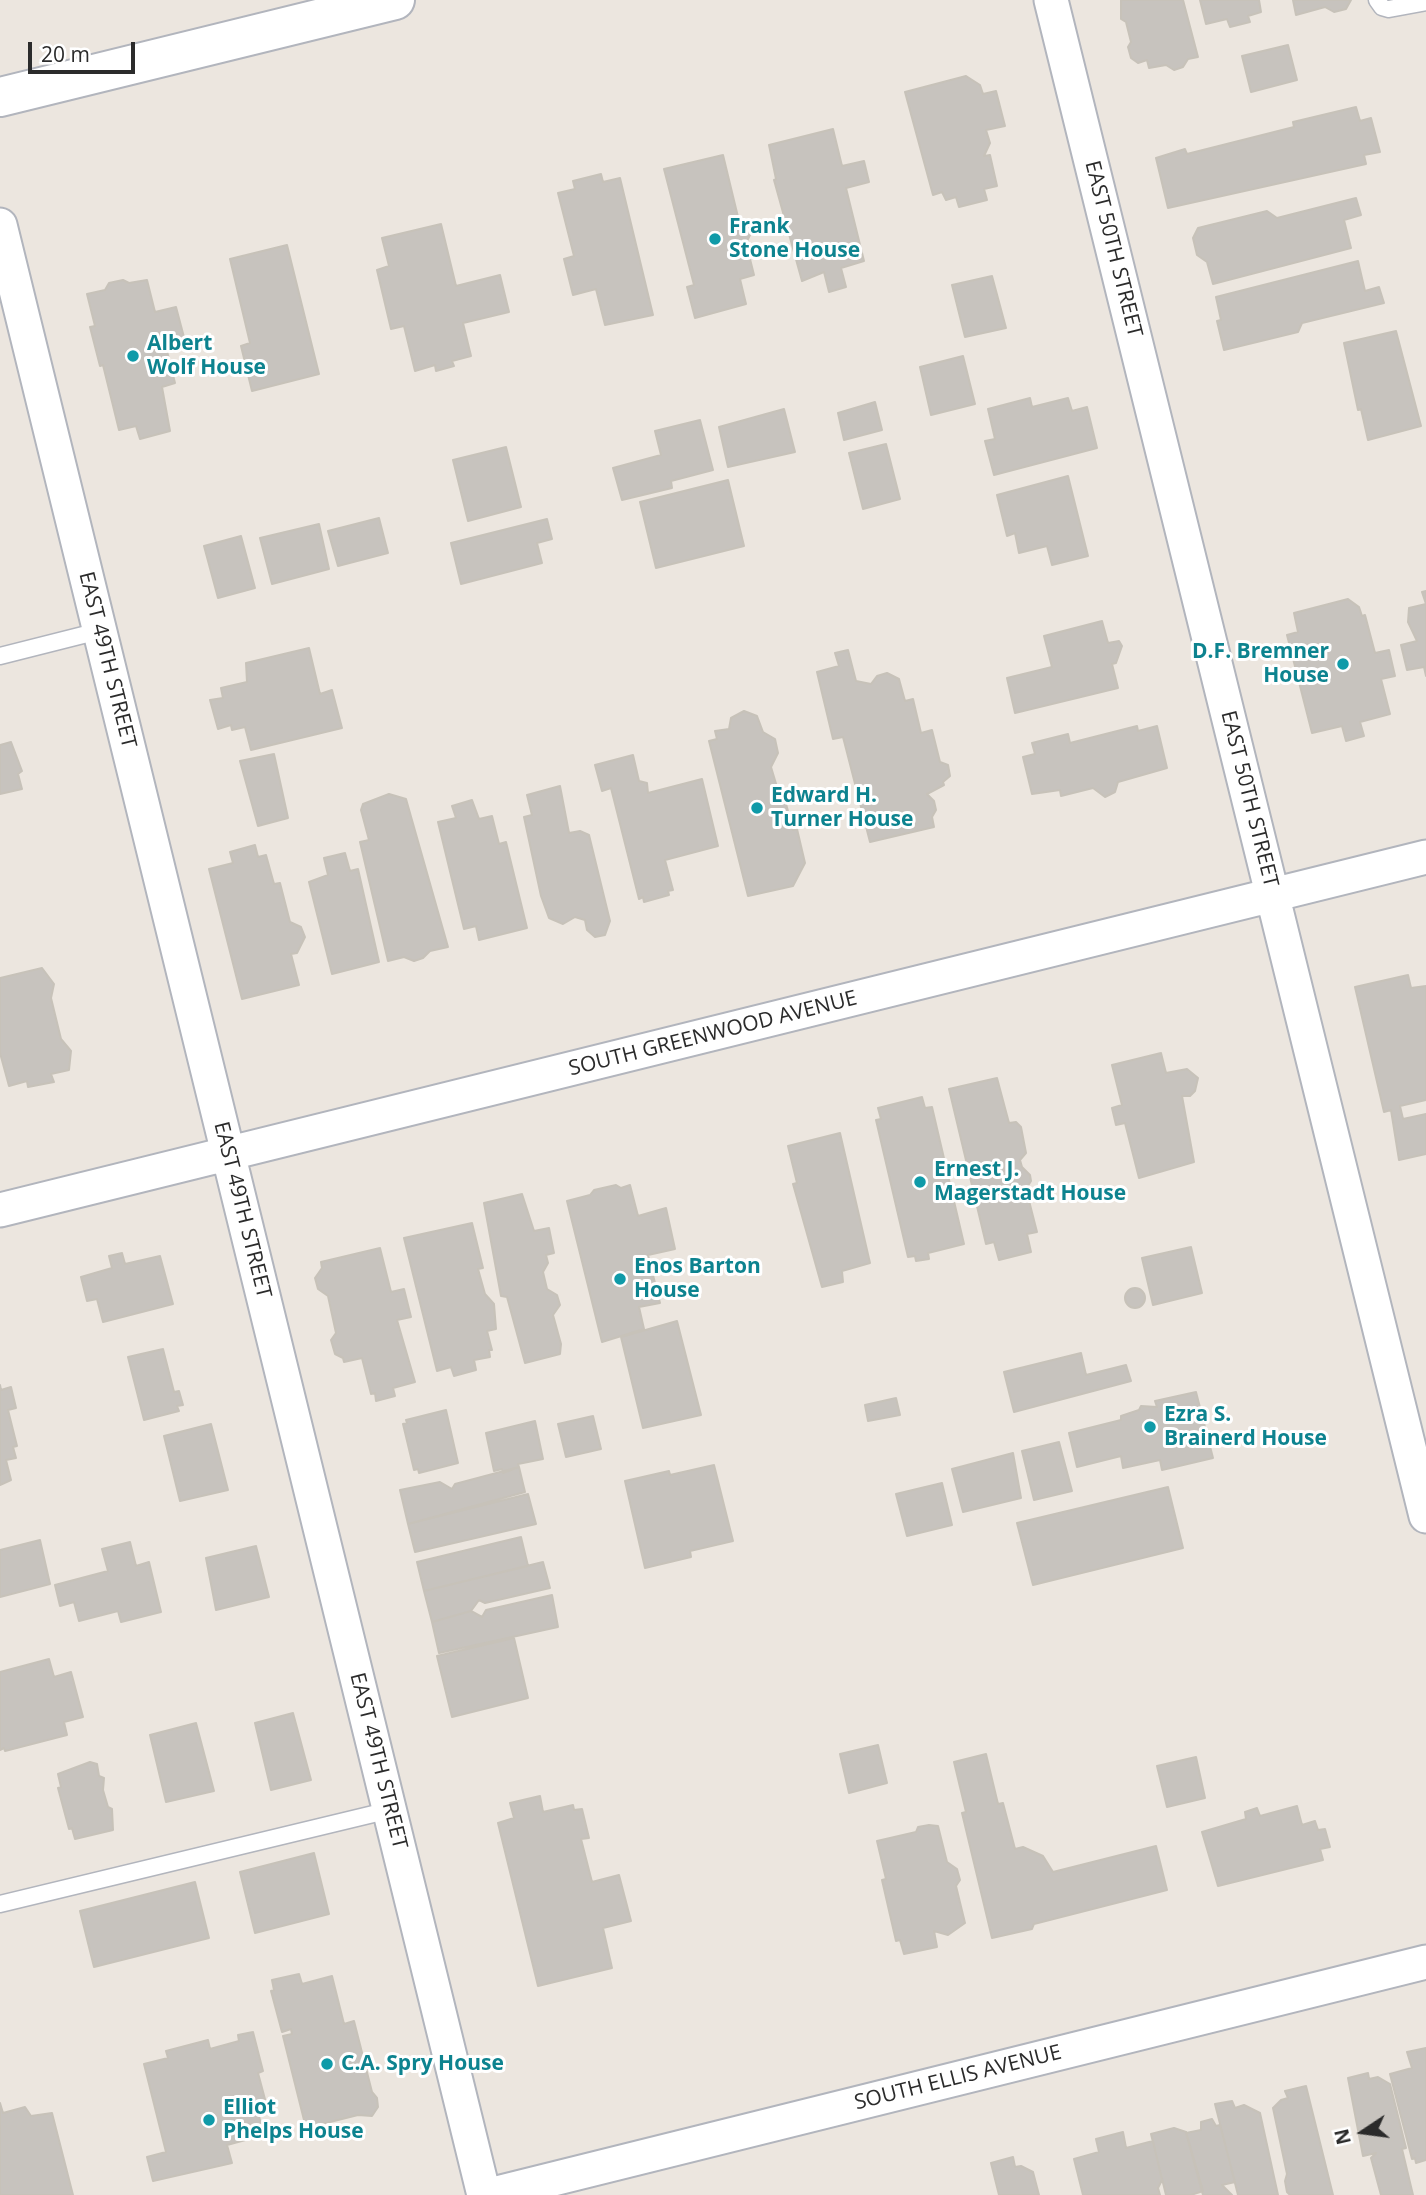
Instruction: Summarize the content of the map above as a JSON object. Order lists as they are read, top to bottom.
{
  "streets": {
    "street": [
      "EAST 50TH STREET",
      "EAST 49TH STREET",
      "SOUTH GREENWOOD AVENUE",
      "SOUTH ELLIS AVENUE"
    ]
  },
  "crossings": [
    ["EAST 50TH STREET", "SOUTH GREENWOOD AVENUE"],
    ["EAST 49TH STREET", "SOUTH GREENWOOD AVENUE"],
    ["EAST 49TH STREET", "SOUTH ELLIS AVENUE"]
  ],
  "places": [
    "Frank Stone House",
    "Albert Wolf House",
    "D.F. Bremner House",
    "Edward H. Turner House",
    "Ernest J. Magerstadt House",
    "Enos Barton House",
    "Ezra S. Brainerd House",
    "C.A. Spry House",
    "Elliot Phelps House"
  ],
  "scale_bar": "20 m",
  "north": "left"
}
